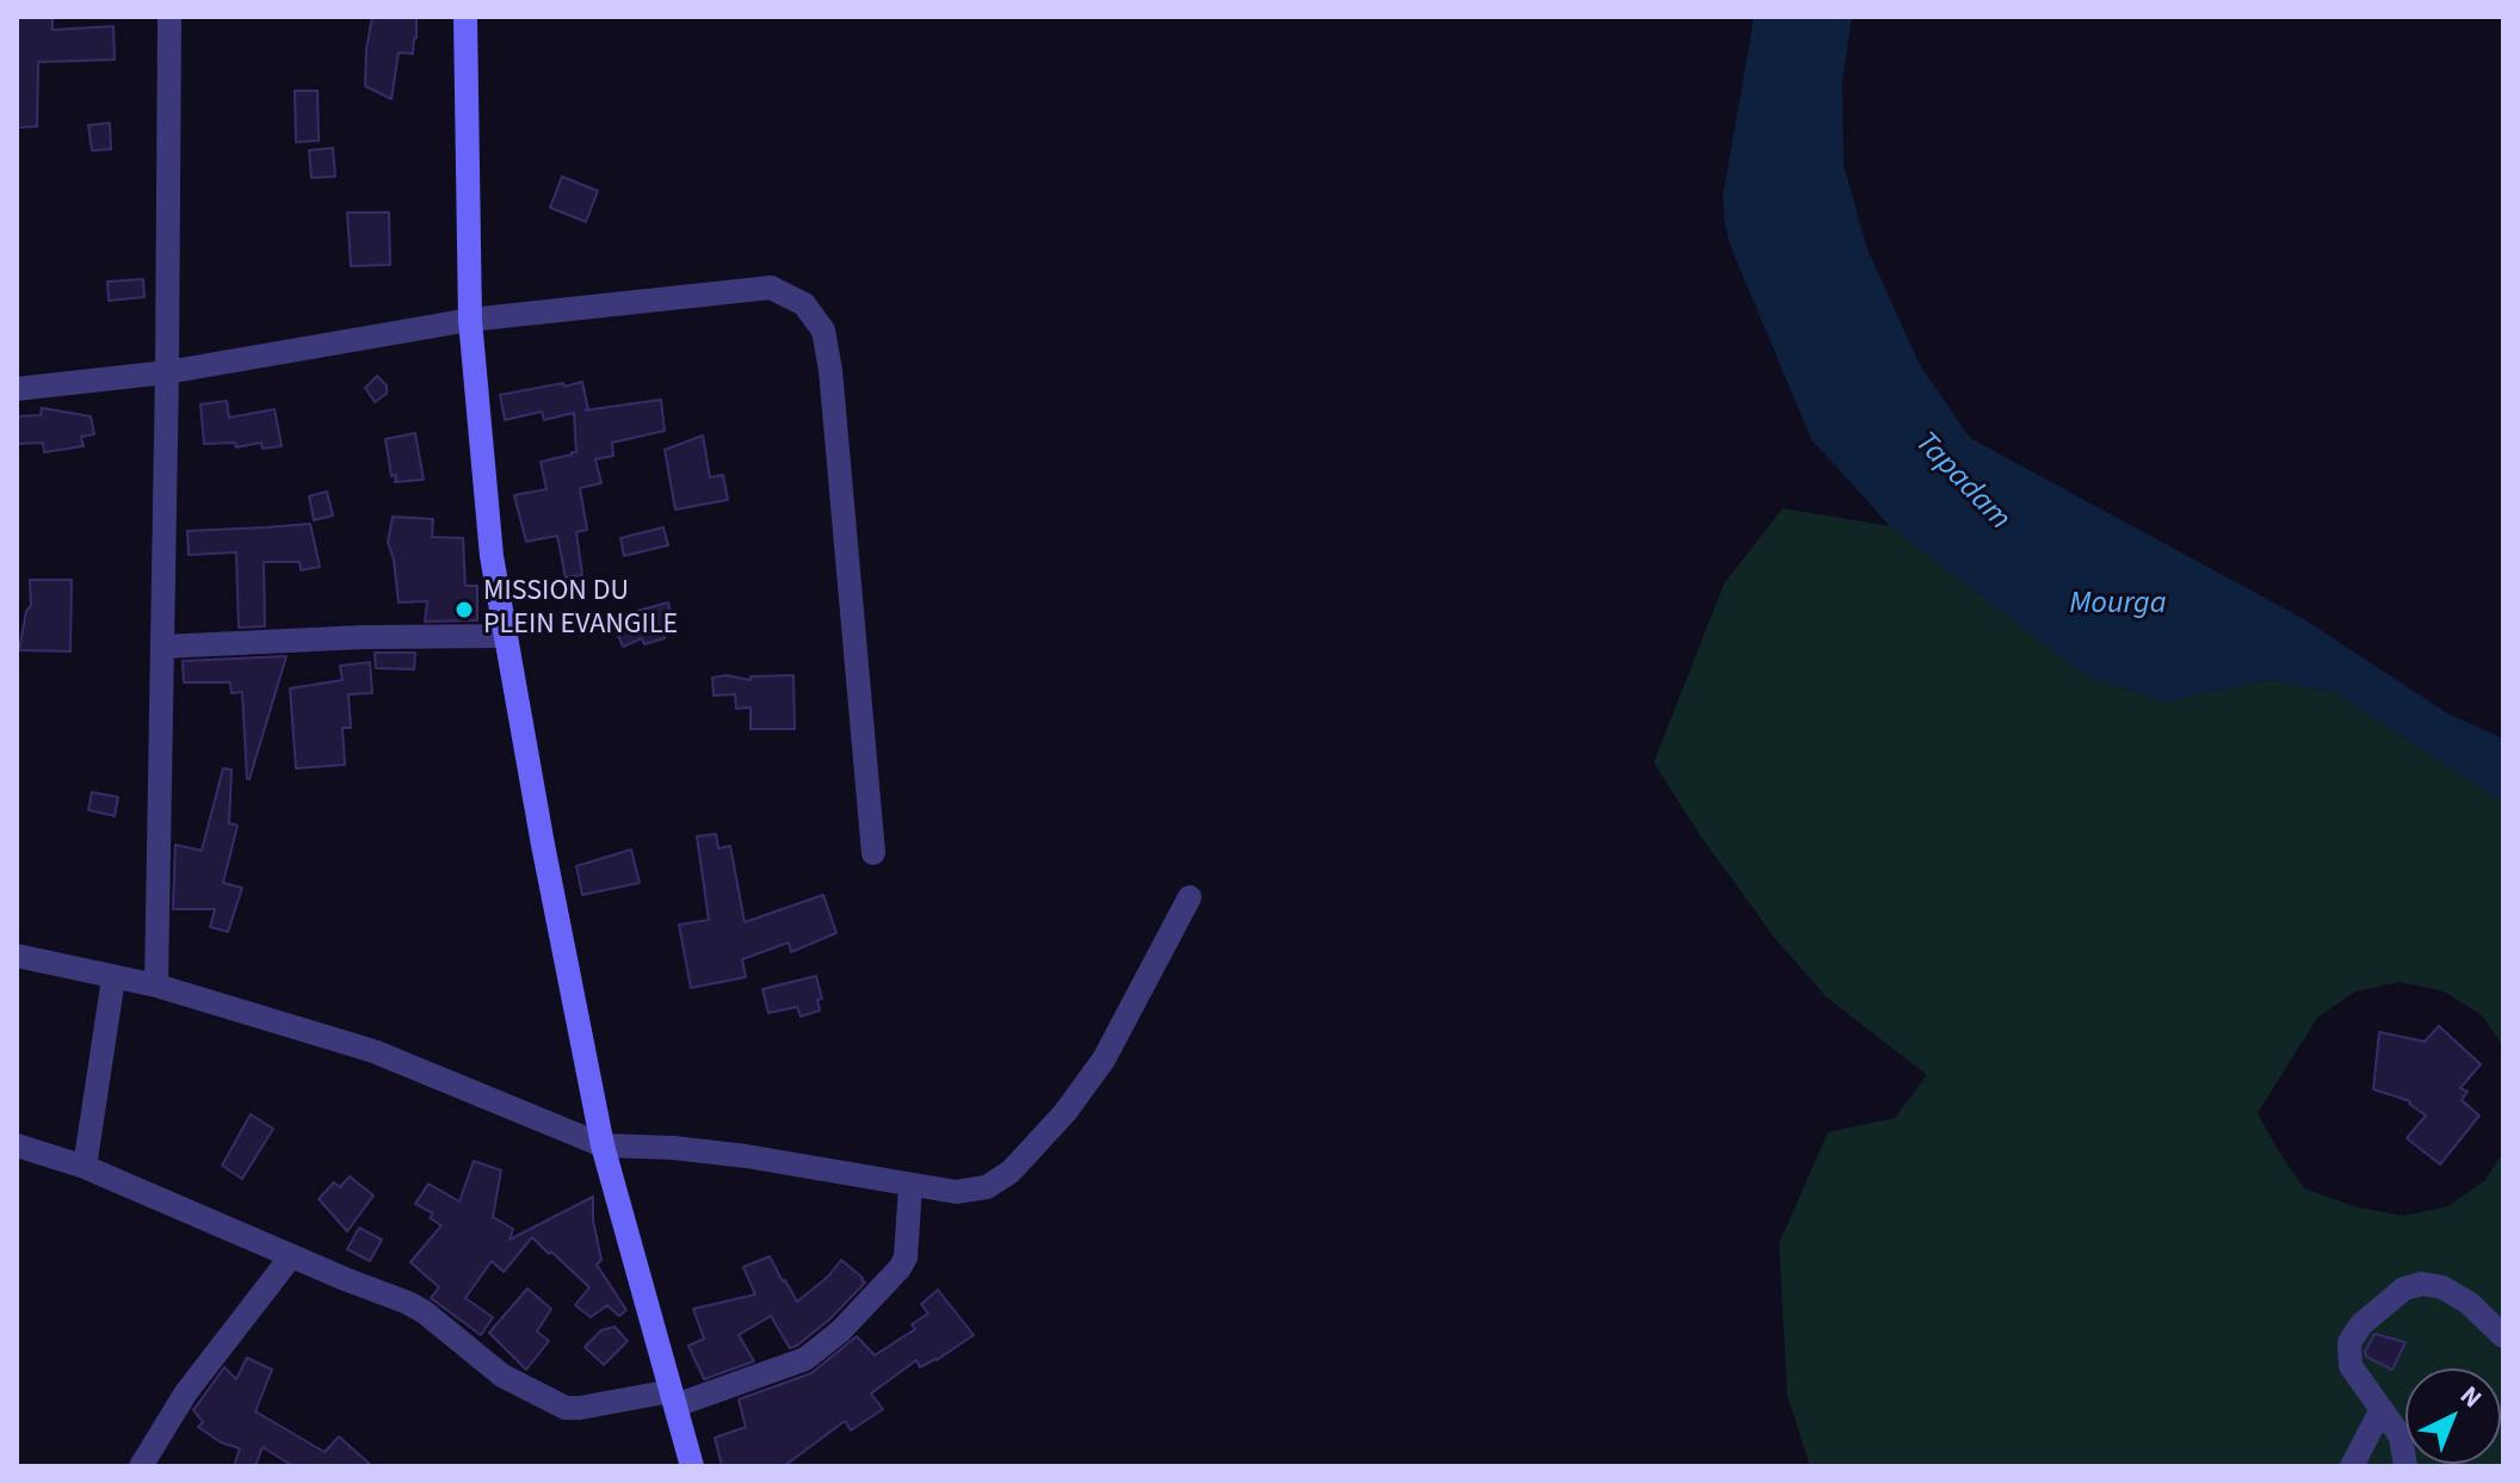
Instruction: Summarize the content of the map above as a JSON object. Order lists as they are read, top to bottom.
{
  "water": ["Tapadam", "Mourga"],
  "places": ["MISSION DU PLEIN EVANGILE"],
  "north": "top right"
}
